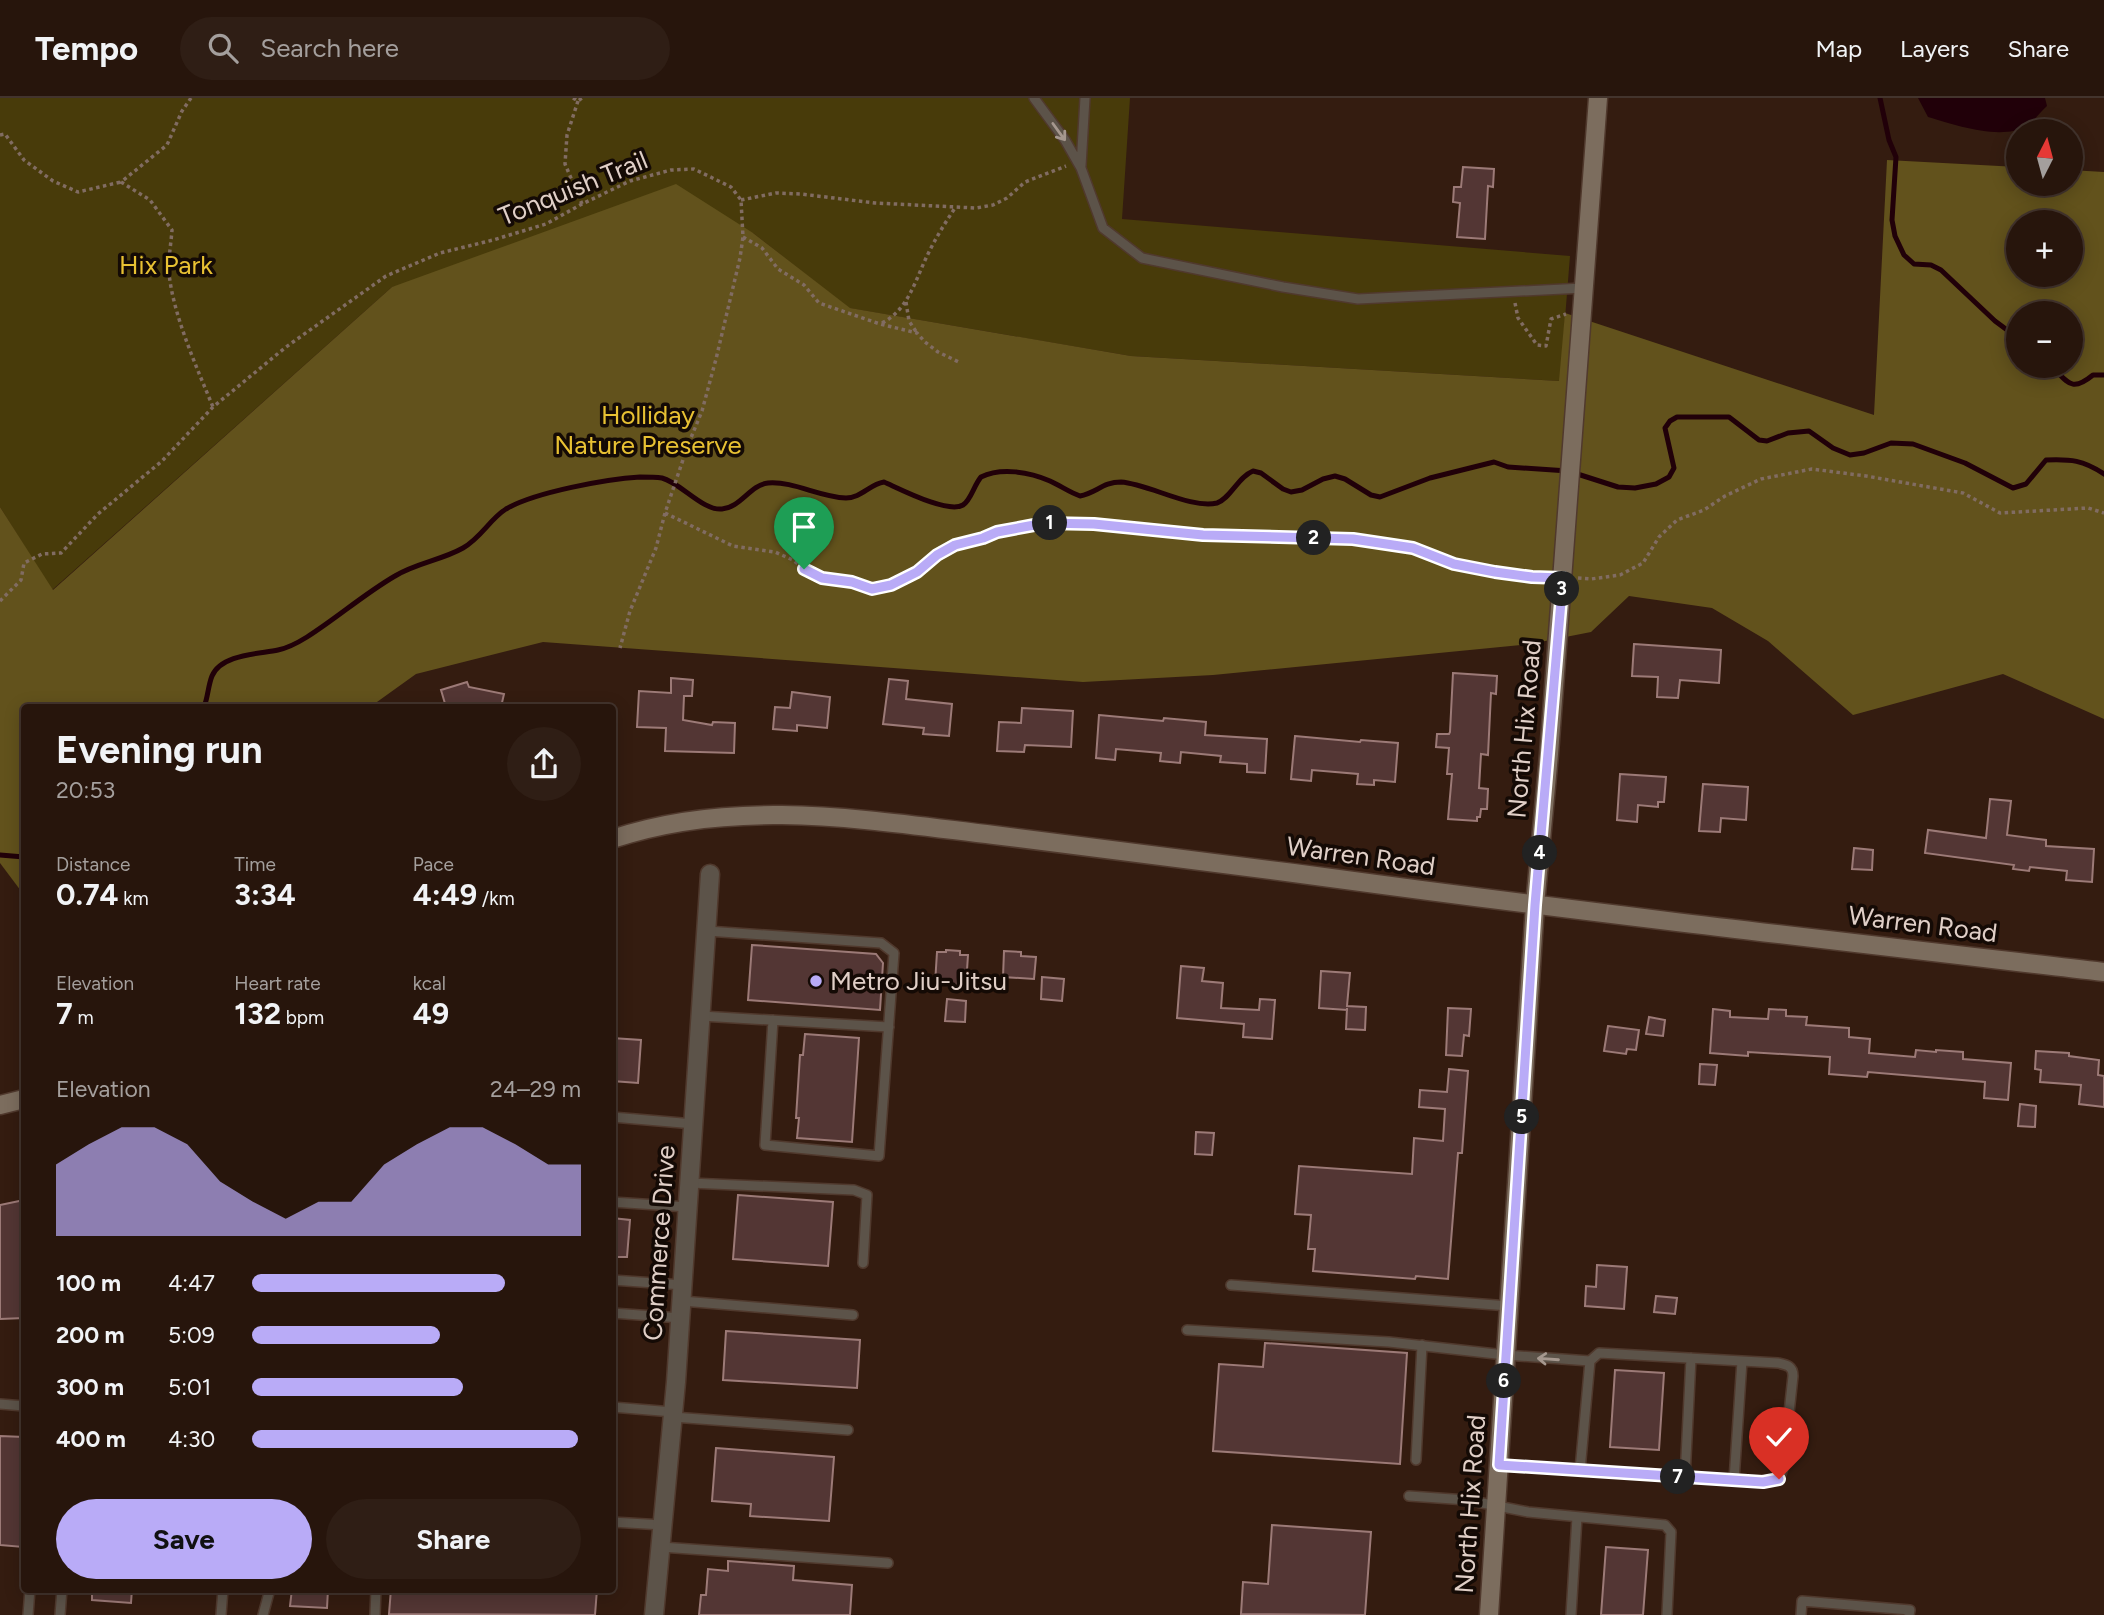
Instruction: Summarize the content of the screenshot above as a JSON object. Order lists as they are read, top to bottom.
{
  "streets": {
    "street": ["North Hix Road", "Warren Road", "Commerce Drive"],
    "path": ["Tonquish Trail"]
  },
  "crossings": [
    ["North Hix Road", "Warren Road"]
  ],
  "parks": ["Hix Park", "Holliday Nature Preserve"],
  "places": ["Metro Jiu-Jitsu"],
  "north": "top",
  "page": {
    "header": "Tempo",
    "search": "Search here",
    "nav": ["Map", "Layers", "Share"],
    "map_buttons": ["+", "−"],
    "pins": [
      "1",
      "2",
      "3",
      "4",
      "5",
      "6",
      "7"
    ],
    "heading": ["Evening run", "20:53"],
    "stats": [
      ["Distance", "0.74 km"],
      ["Time", "3:34"],
      ["Pace", "4:49 /km"],
      ["Elevation", "7 m"],
      ["Heart rate", "132 bpm"],
      ["kcal", "49"]
    ],
    "chart": ["Elevation", "24–29 m"],
    "list": [
      {
        "name": "100 m",
        "note": "4:47"
      },
      {
        "name": "200 m",
        "note": "5:09"
      },
      {
        "name": "300 m",
        "note": "5:01"
      },
      {
        "name": "400 m",
        "note": "4:30"
      }
    ],
    "buttons": ["Save", "Share"]
  }
}
